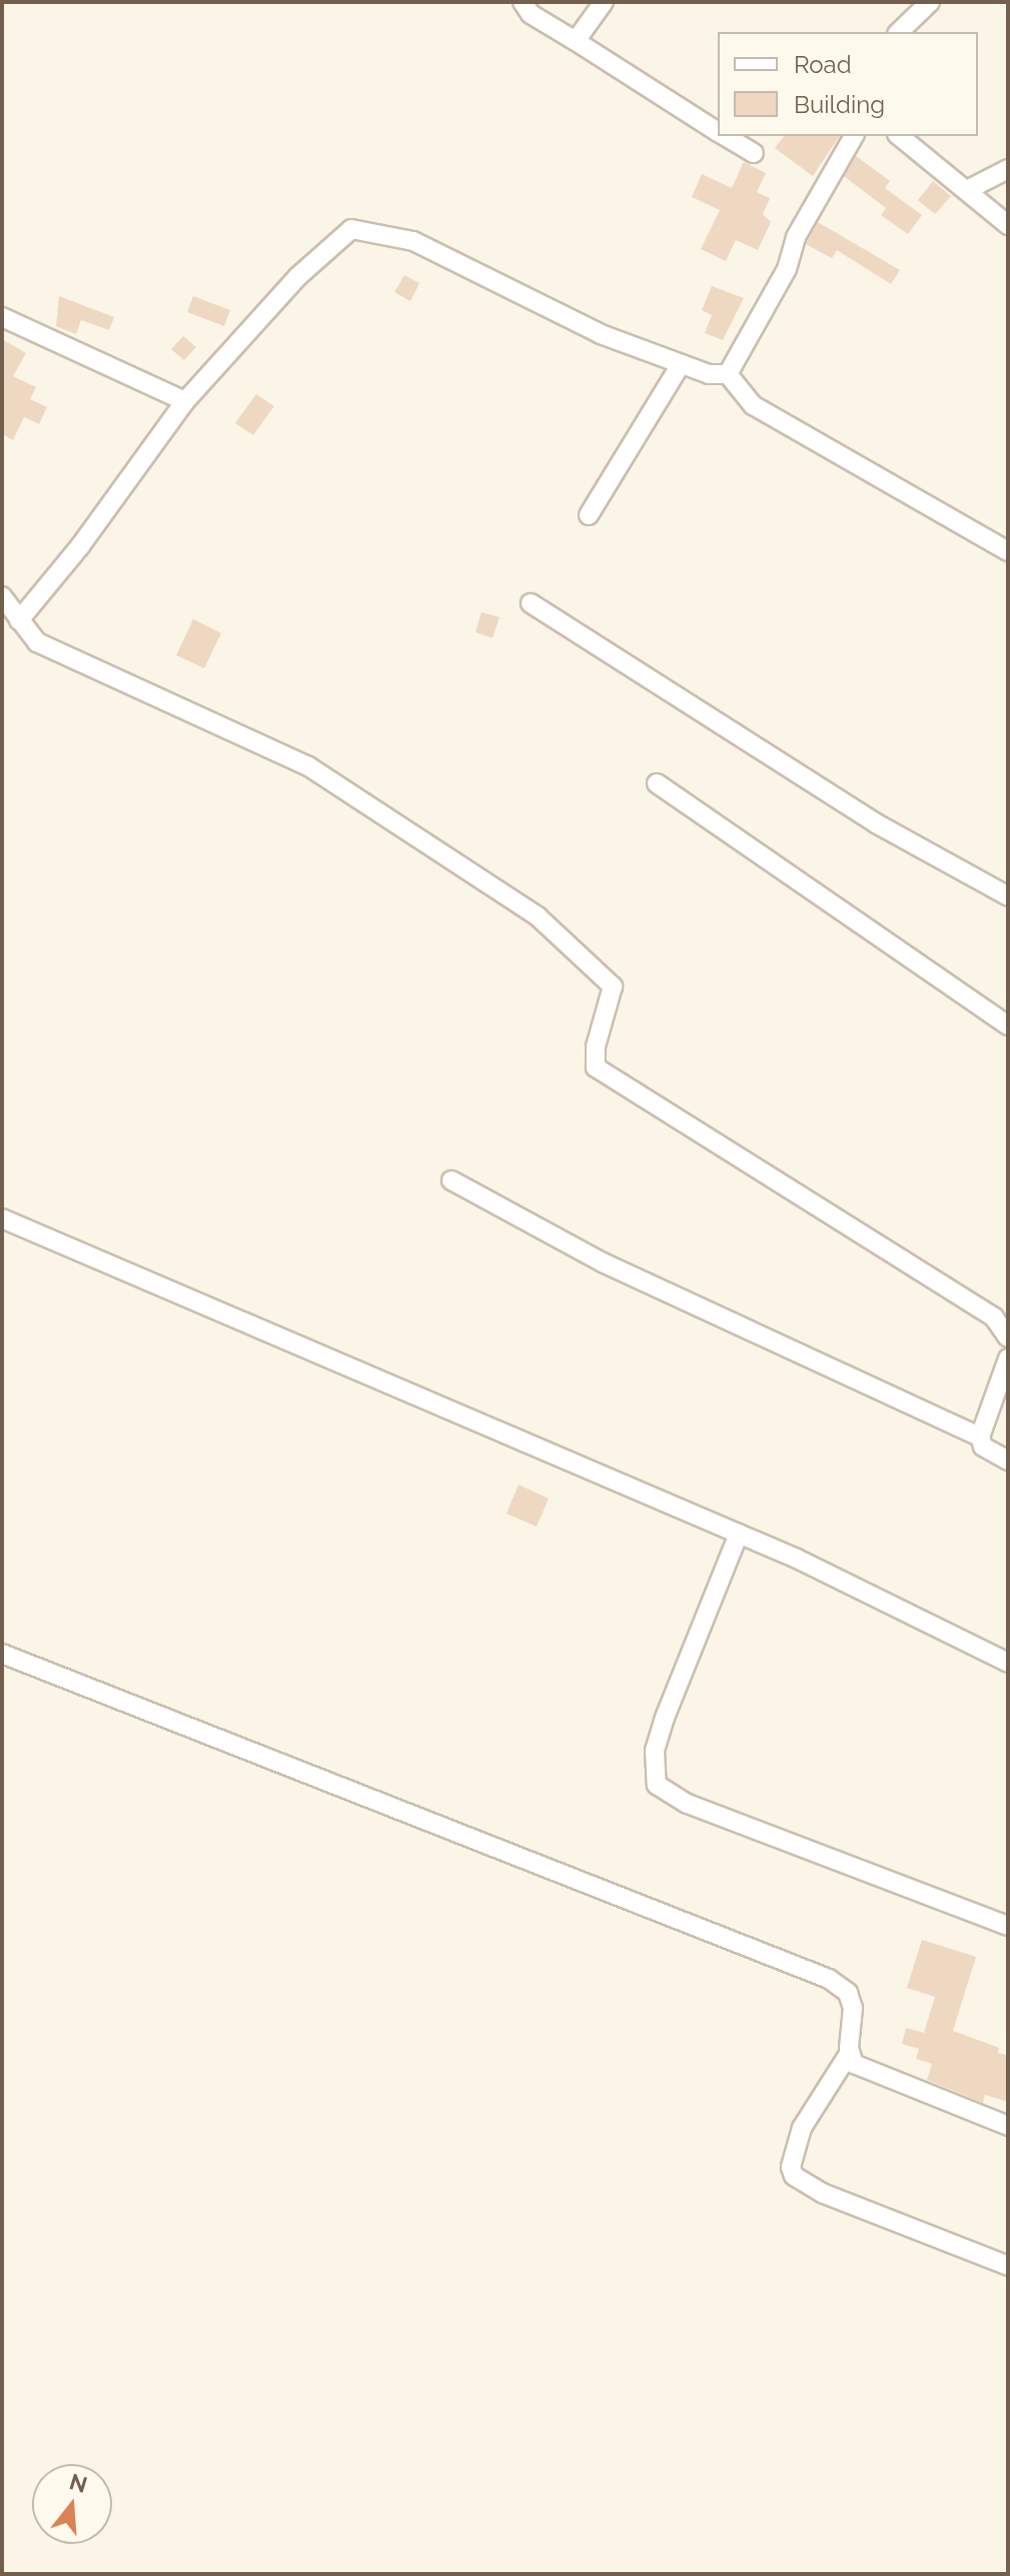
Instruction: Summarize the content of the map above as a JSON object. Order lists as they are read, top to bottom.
{
  "legend": ["Road", "Building"],
  "north": "top"
}
